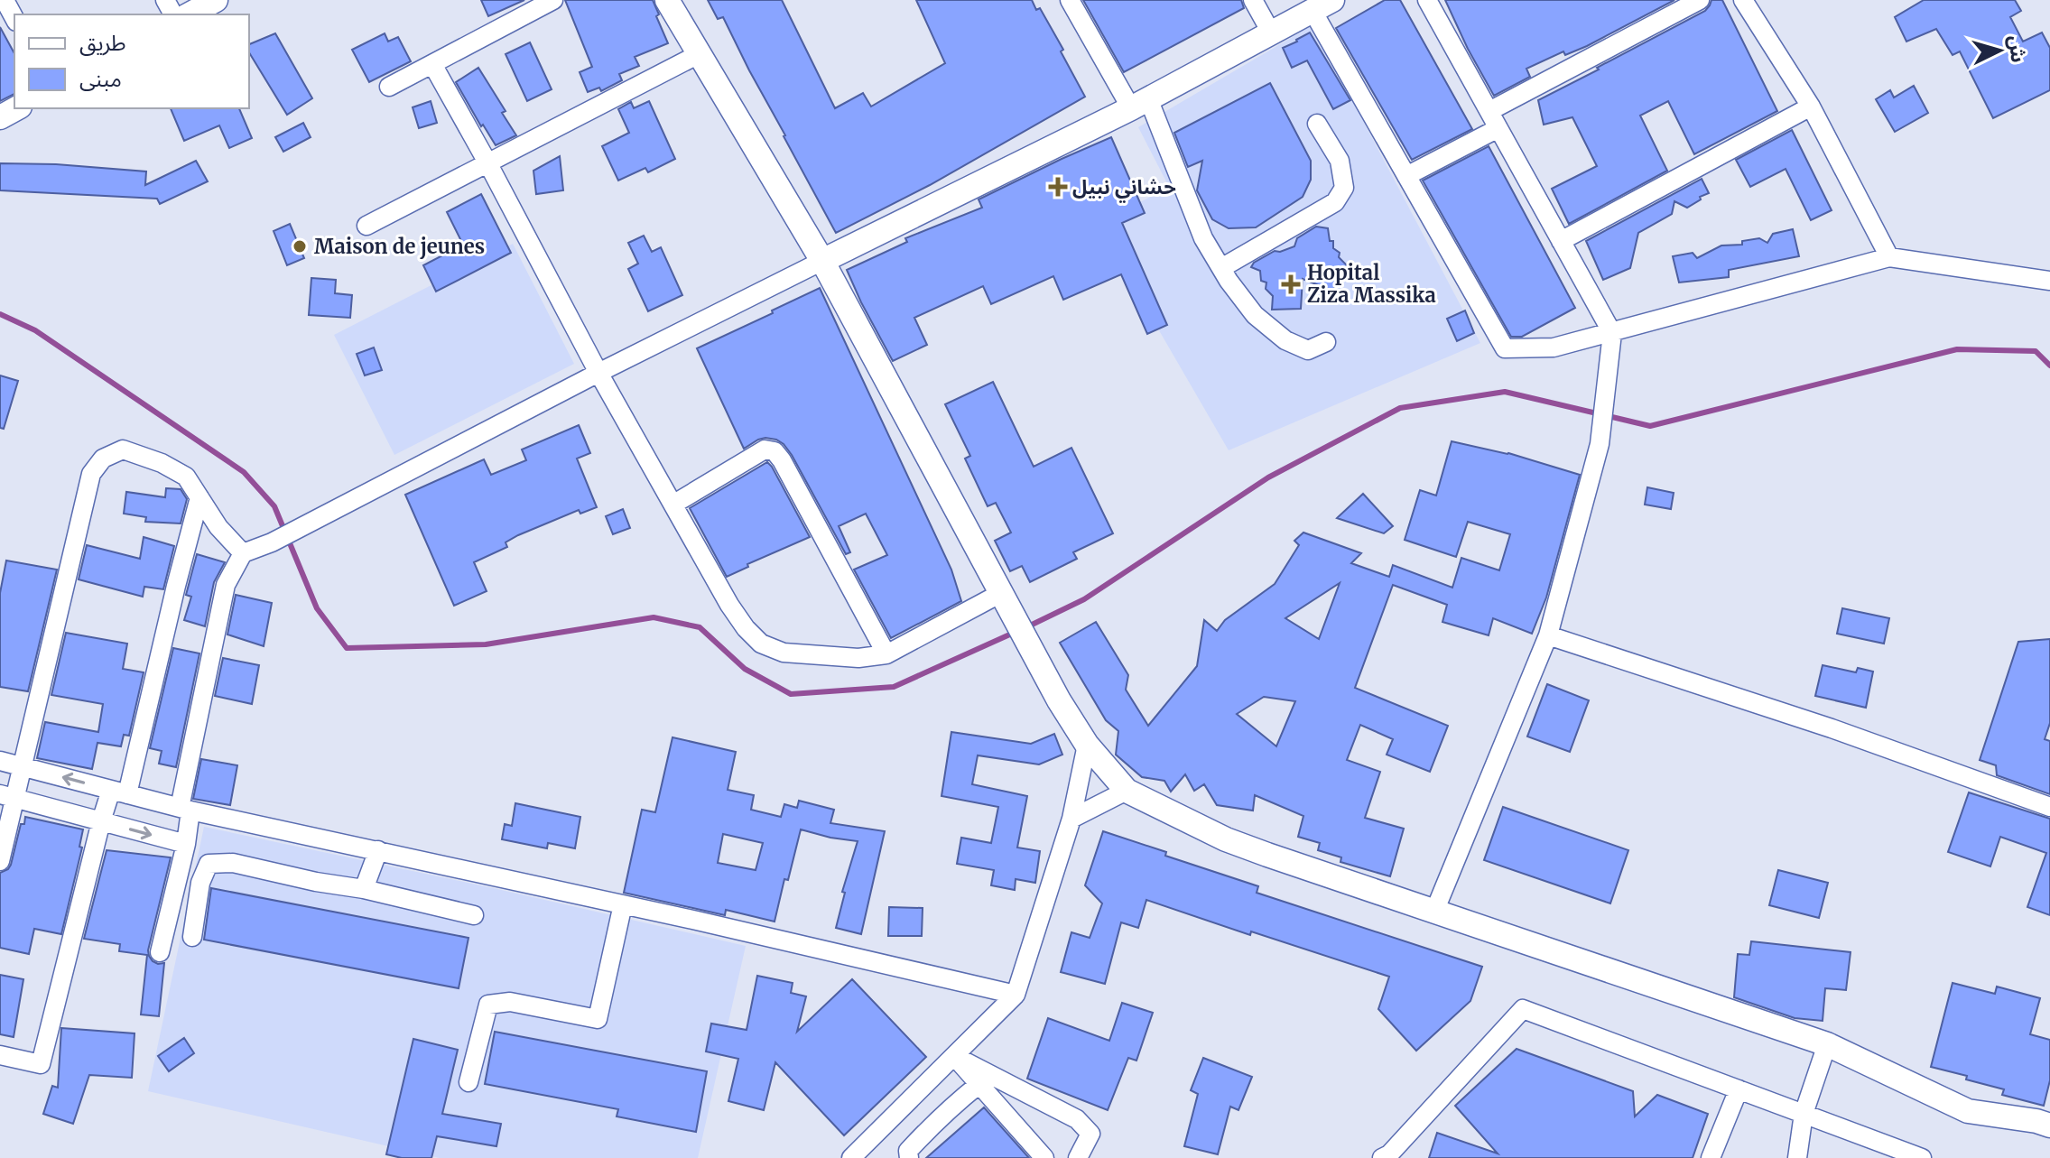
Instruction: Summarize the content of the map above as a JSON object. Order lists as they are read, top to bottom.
{
  "places": {
    "health": ["حشاني نبيل", "Hopital Ziza Massika"],
    "other": ["Maison de jeunes"]
  },
  "legend": ["طريق", "مبنى"],
  "north": "right"
}
